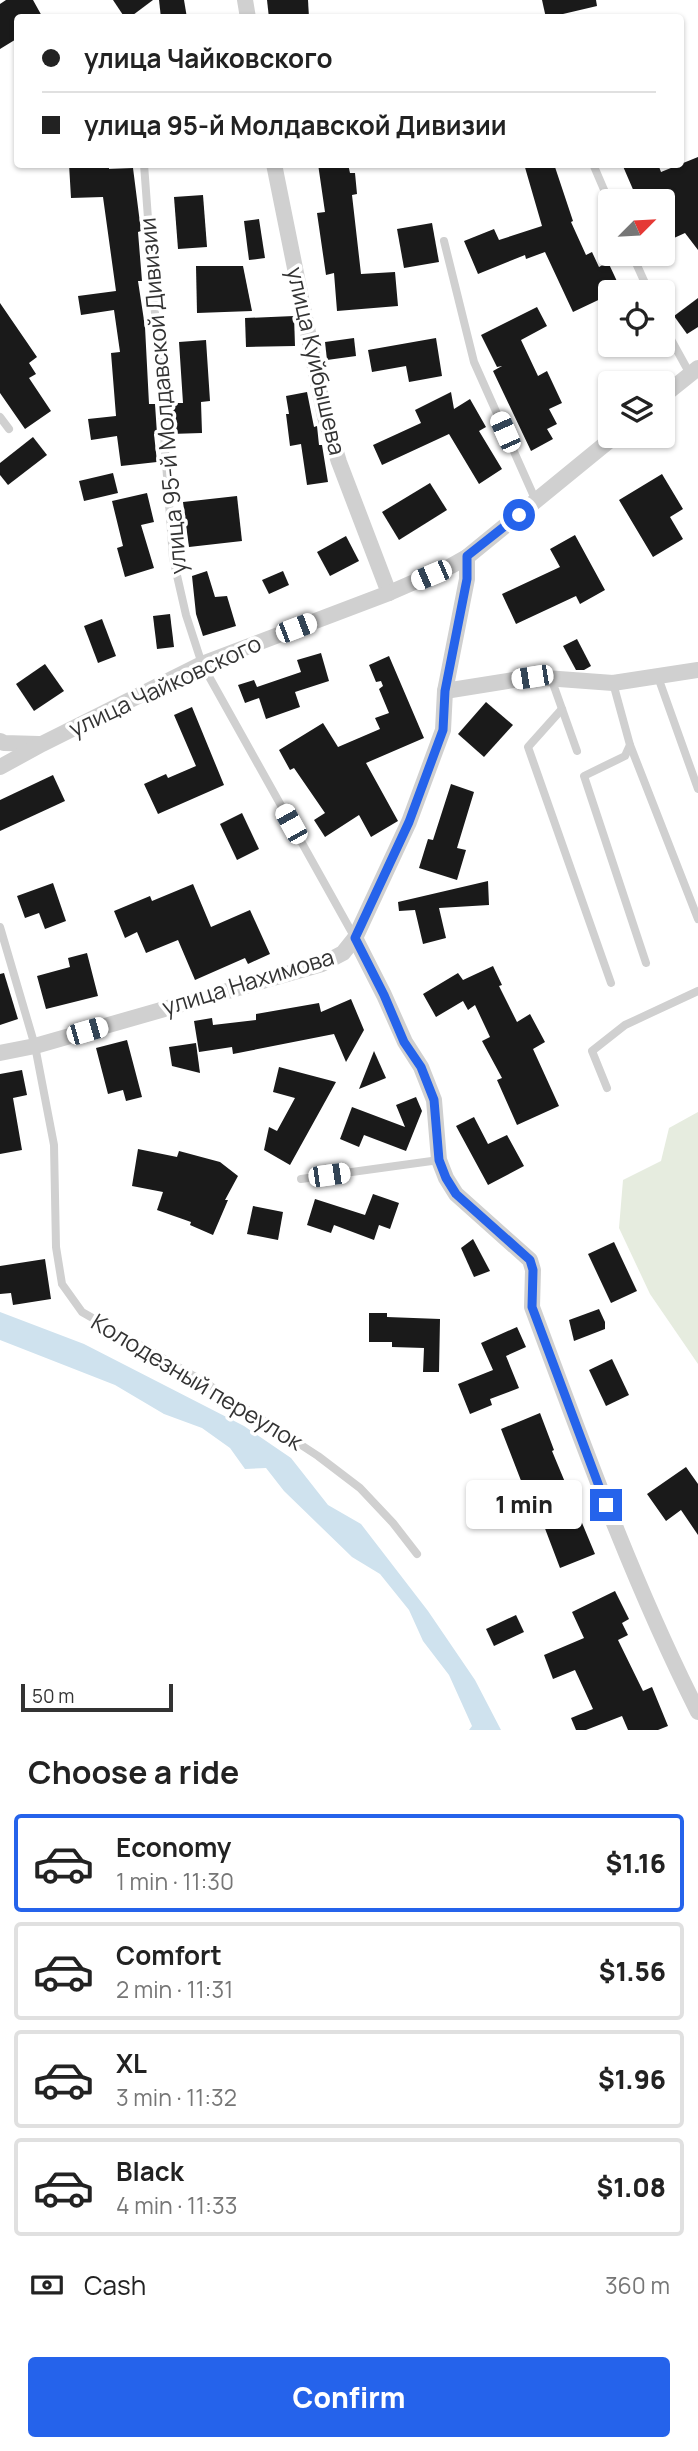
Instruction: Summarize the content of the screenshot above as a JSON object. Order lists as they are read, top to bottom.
{
  "streets": {
    "street": [
      "улица Куйбышева",
      "улица 95-й Молдавской Дивизии",
      "улица Чайковского",
      "улица Нахимова"
    ],
    "lane": ["Колодезный переулок"]
  },
  "crossings": [
    ["улица Куйбышева", "улица Чайковского"],
    ["улица 95-й Молдавской Дивизии", "улица Чайковского"],
    ["улица 95-й Молдавской Дивизии", "улица Нахимова"],
    ["улица Чайковского", "улица Нахимова"],
    ["улица Нахимова", "Колодезный переулок"]
  ],
  "scale_bar": "50 m",
  "north": "top right",
  "page": {
    "banner": ["улица Чайковского", "улица 95-й Молдавской Дивизии"],
    "bubble": "1 min",
    "scale": "50 m",
    "heading": "Choose a ride",
    "list": [
      {
        "name": "Economy",
        "note": "1 min · 11:30",
        "value": "$1.16"
      },
      {
        "name": "Comfort",
        "note": "2 min · 11:31",
        "value": "$1.56"
      },
      {
        "name": "XL",
        "note": "3 min · 11:32",
        "value": "$1.96"
      },
      {
        "name": "Black",
        "note": "4 min · 11:33",
        "value": "$1.08"
      }
    ],
    "pay": ["Cash", "360 m"],
    "buttons": "Confirm"
  }
}
